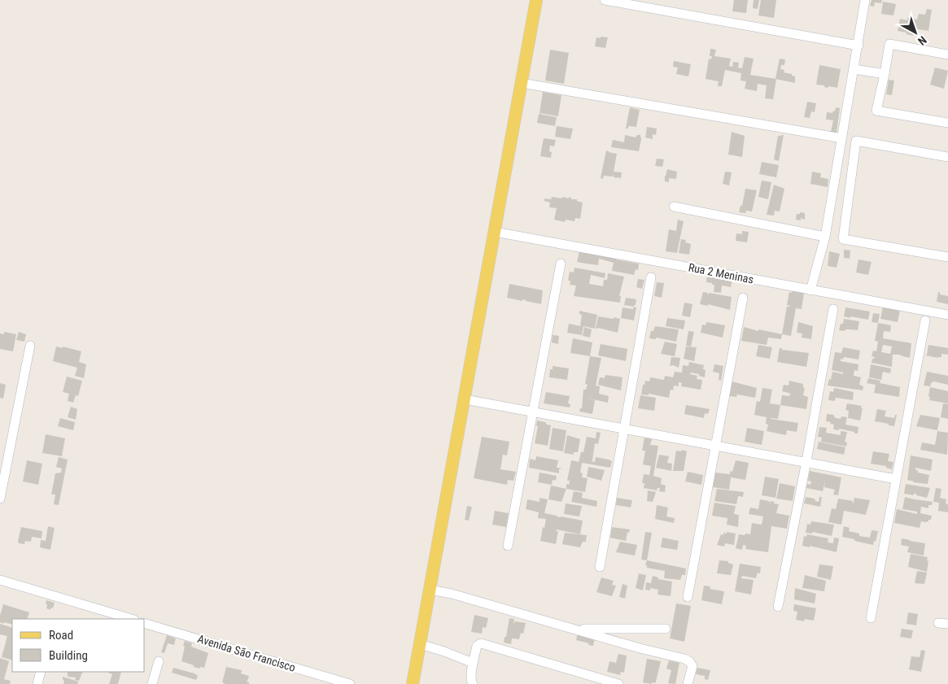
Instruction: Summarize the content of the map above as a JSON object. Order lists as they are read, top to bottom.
{
  "streets": {
    "street": ["Rua 2 Meninas", "Avenida São Francisco"]
  },
  "legend": ["Road", "Building"],
  "north": "bottom right"
}
